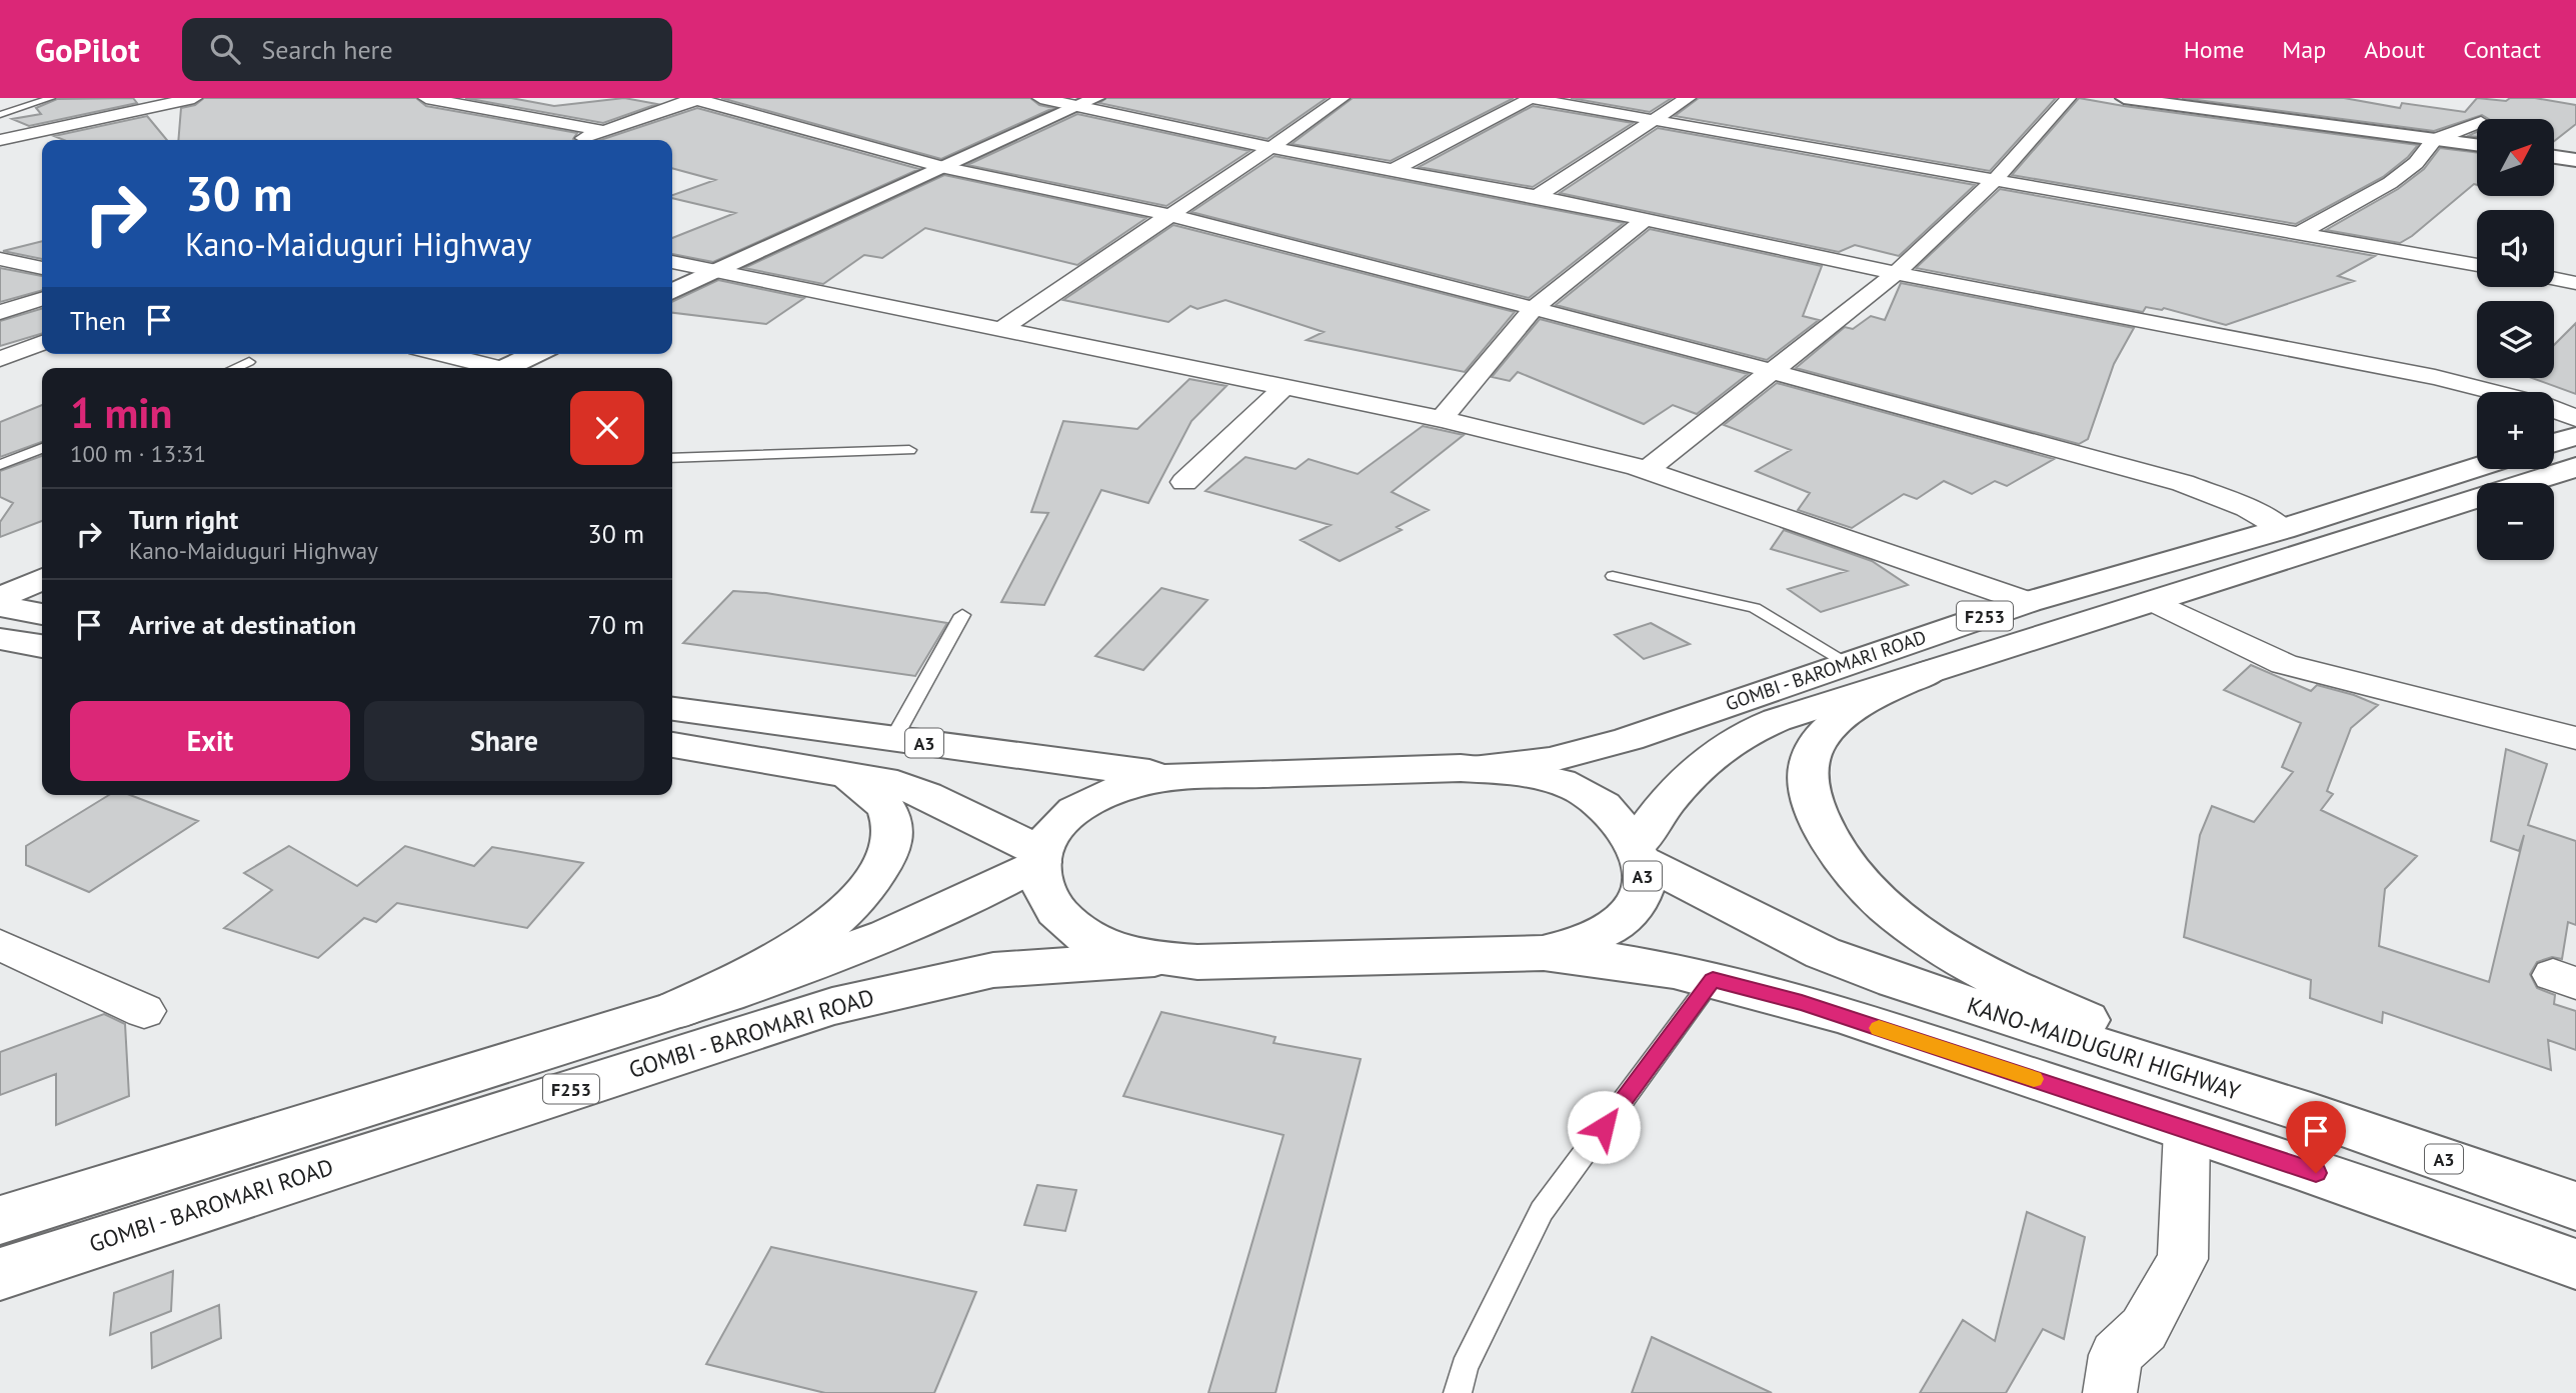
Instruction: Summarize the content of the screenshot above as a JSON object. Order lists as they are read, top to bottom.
{
  "streets": {
    "main road": [
      "F253",
      "GOMBI - BAROMARI ROAD",
      "A3",
      "KANO-MAIDUGURI HIGHWAY"
    ]
  },
  "crossings": [
    ["F253", "A3"],
    ["GOMBI - BAROMARI ROAD", "A3"],
    ["GOMBI - BAROMARI ROAD", "KANO-MAIDUGURI HIGHWAY"],
    ["A3", "KANO-MAIDUGURI HIGHWAY"]
  ],
  "north": "top right",
  "page": {
    "header": "GoPilot",
    "search": "Search here",
    "nav": [
      "Home",
      "Map",
      "About",
      "Contact"
    ],
    "map_buttons": ["+", "−"],
    "turn": ["30 m", "Kano-Maiduguri Highway"],
    "then": "Then",
    "heading": ["1 min", "100 m · 13:31"],
    "list": [
      {
        "name": "Turn right",
        "note": "Kano-Maiduguri Highway",
        "value": "30 m"
      },
      {
        "name": "Arrive at destination",
        "value": "70 m"
      }
    ],
    "buttons": ["Exit", "Share"]
  }
}
